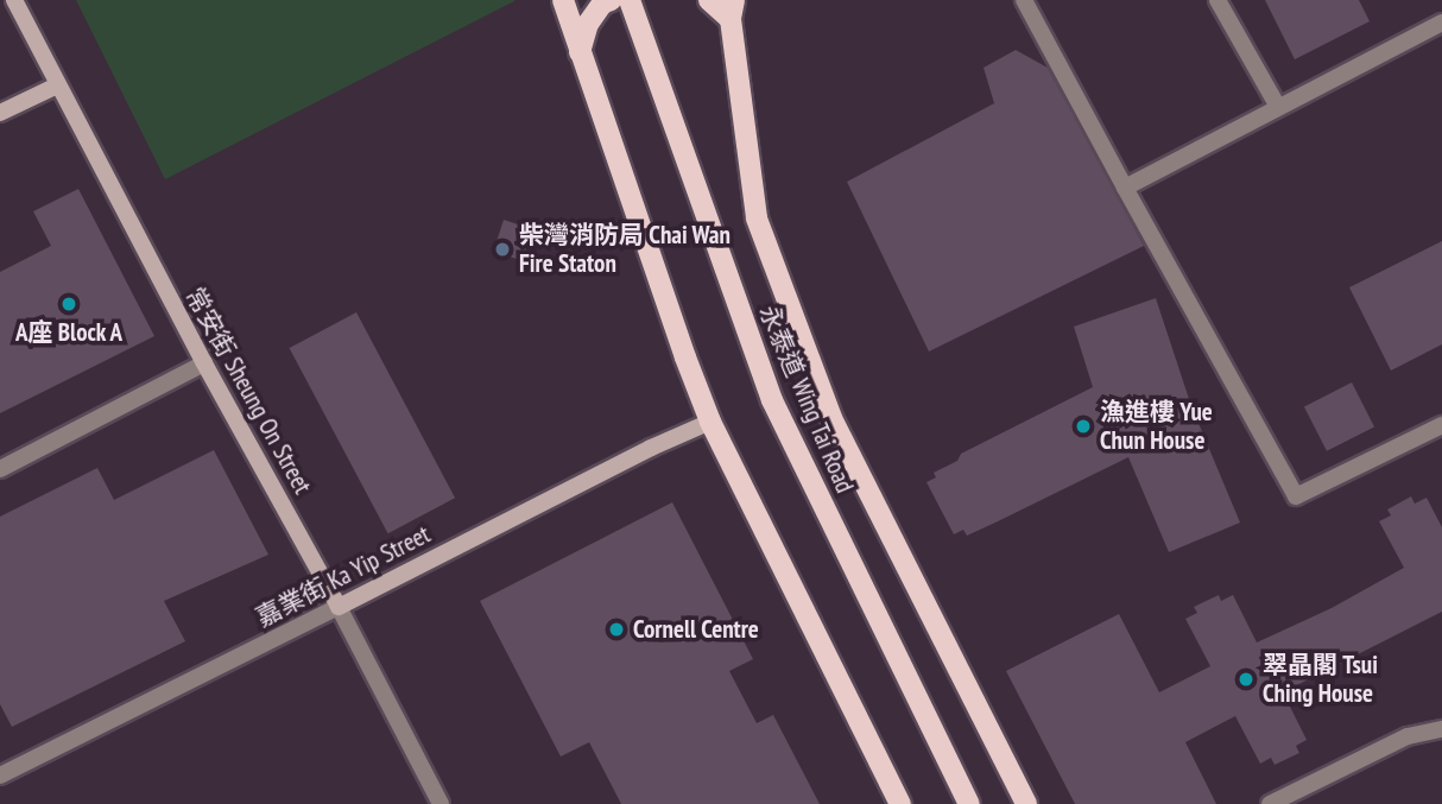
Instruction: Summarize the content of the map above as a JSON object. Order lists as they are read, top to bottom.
{
  "streets": {
    "main road": ["永泰道 Wing Tai Road"],
    "street": ["常安街 Sheung On Street", "嘉業街 Ka Yip Street"]
  },
  "crossings": [
    ["常安街 Sheung On Street", "嘉業街 Ka Yip Street"]
  ],
  "places": [
    "柴灣消防局 Chai Wan Fire Staton",
    "A座 Block A",
    "漁進樓 Yue Chun House",
    "Cornell Centre",
    "翠晶閣 Tsui Ching House"
  ]
}
